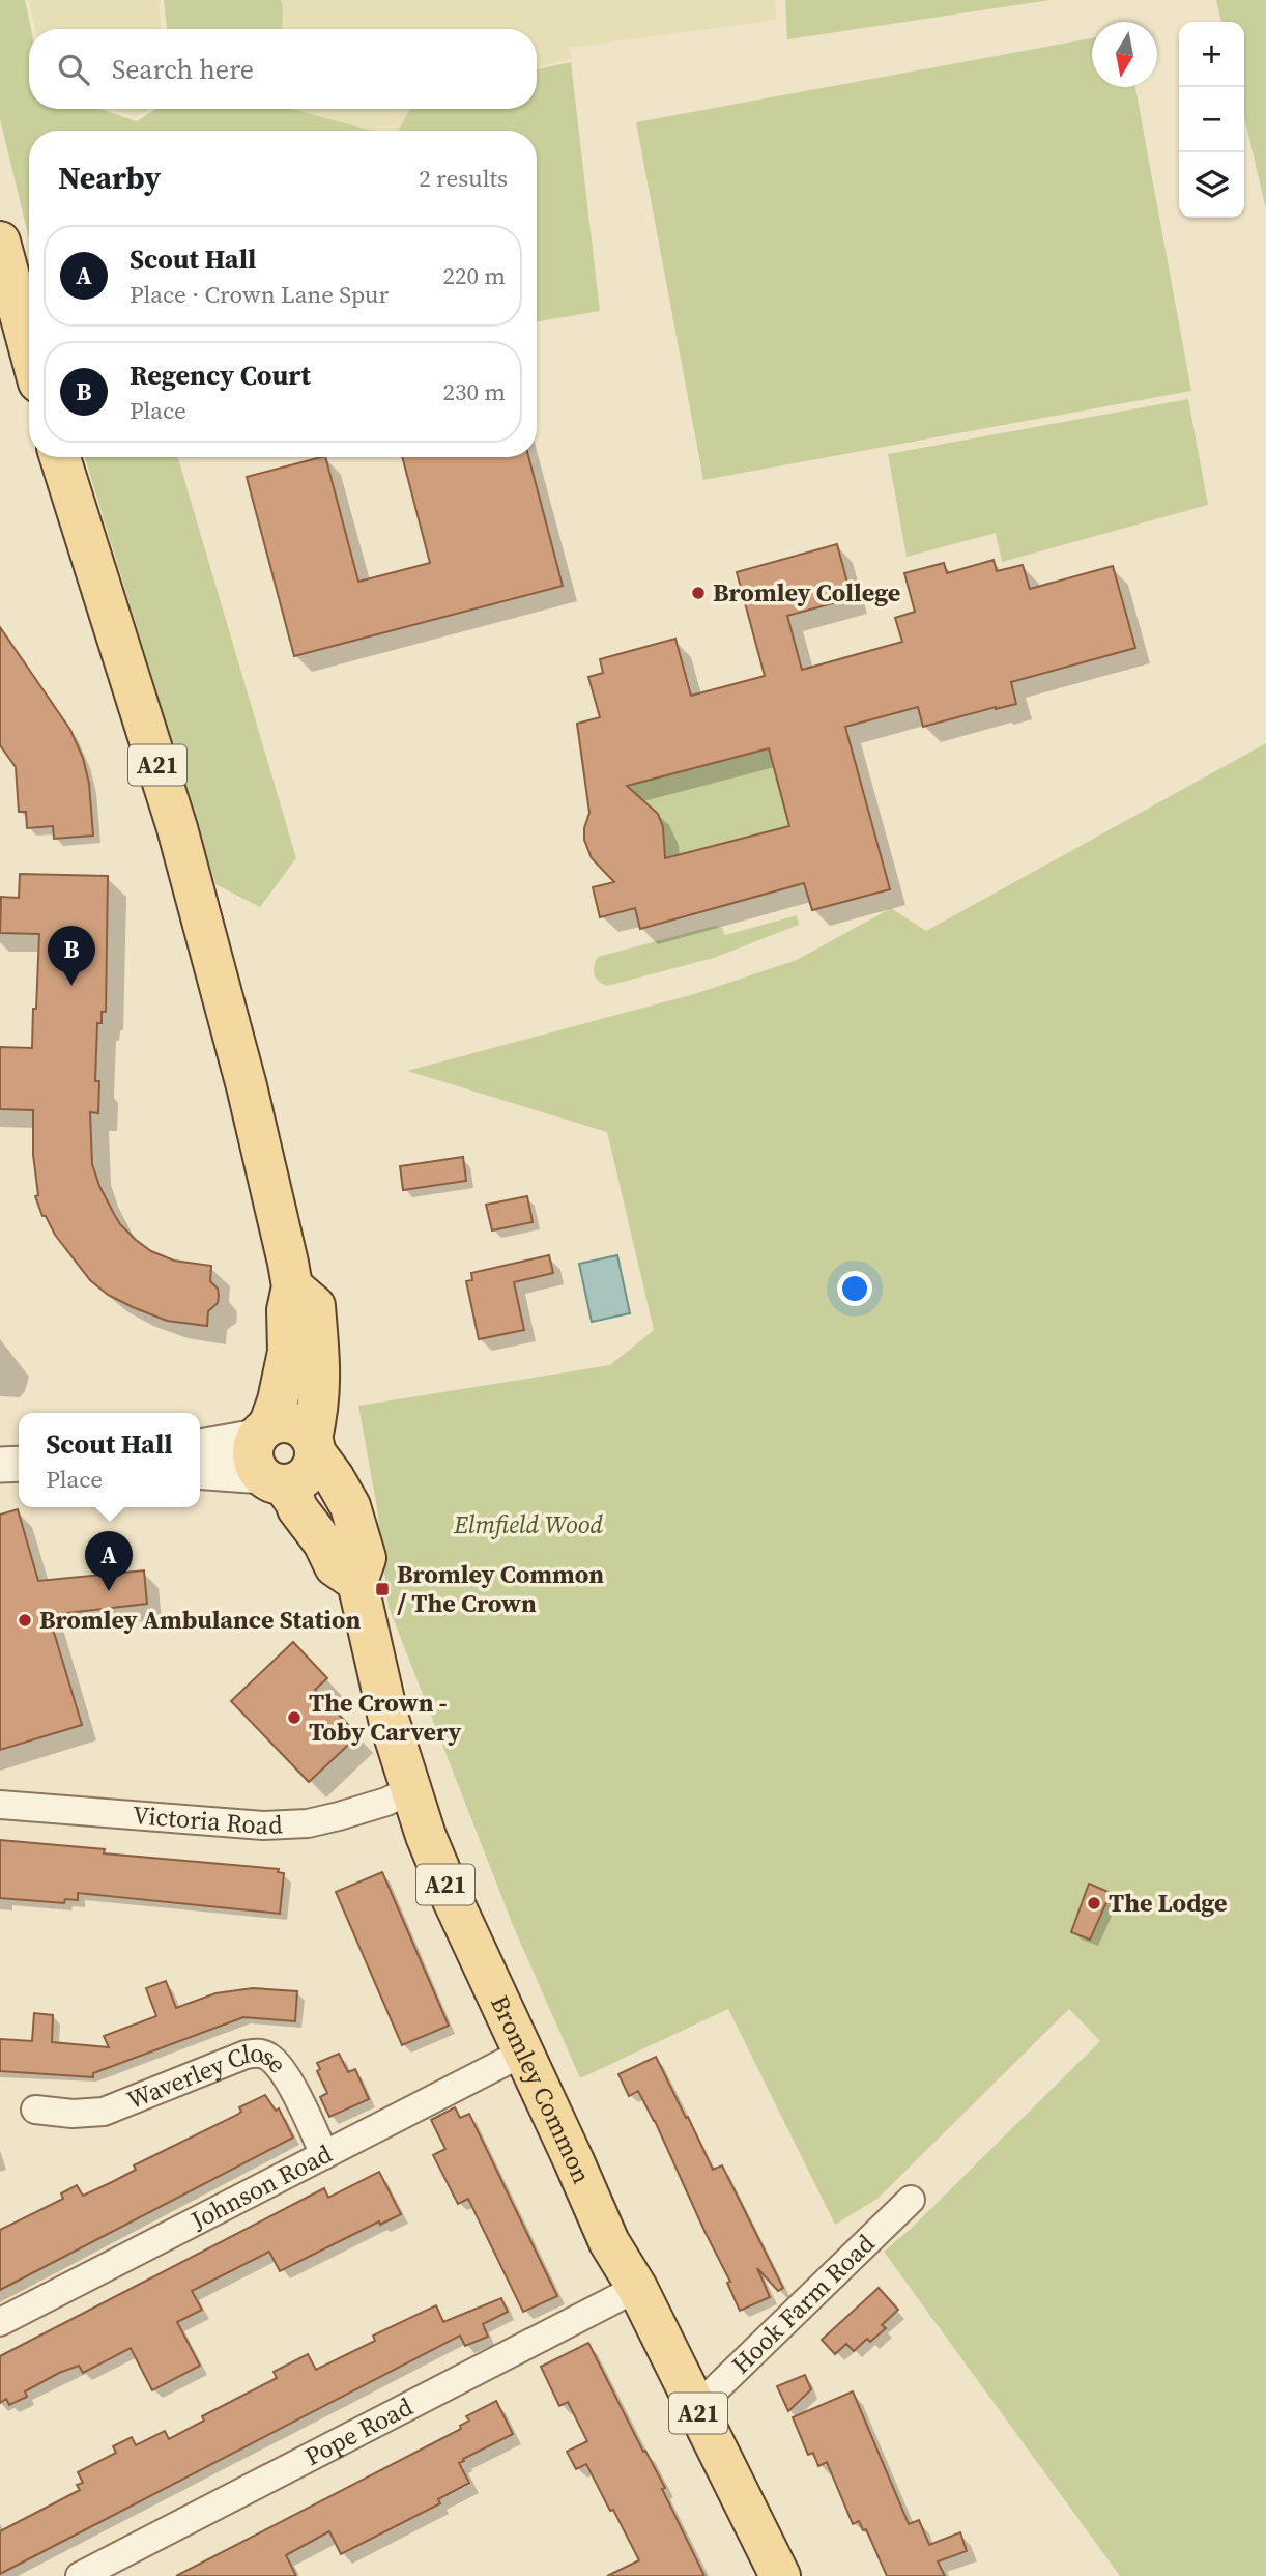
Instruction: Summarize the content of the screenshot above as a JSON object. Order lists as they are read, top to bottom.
{
  "streets": {
    "main road": ["A21", "Bromley Common"],
    "street": [
      "Victoria Road",
      "Waverley Close",
      "Johnson Road",
      "Hook Farm Road",
      "Pope Road"
    ]
  },
  "crossings": [
    ["A21", "Bromley Common"],
    ["Victoria Road", "Bromley Common"],
    ["Bromley Common", "Johnson Road"],
    ["Bromley Common", "Hook Farm Road"],
    ["Bromley Common", "Pope Road"],
    ["Waverley Close", "Johnson Road"]
  ],
  "parks": ["Elmfield Wood"],
  "places": {
    "other": [
      "Bromley College",
      "Bromley Ambulance Station",
      "The Crown - Toby Carvery",
      "The Lodge"
    ],
    "transit": ["Bromley Common / The Crown"]
  },
  "north": "bottom",
  "page": {
    "map_buttons": ["+", "−"],
    "search": "Search here",
    "heading": ["Nearby", "2 results"],
    "list": [
      {
        "mark": "A",
        "name": "Scout Hall",
        "note": "Place · Crown Lane Spur",
        "value": "220 m"
      },
      {
        "mark": "B",
        "name": "Regency Court",
        "note": "Place",
        "value": "230 m"
      }
    ],
    "pins": ["B", "A"],
    "popup": ["Scout Hall", "Place"]
  }
}
